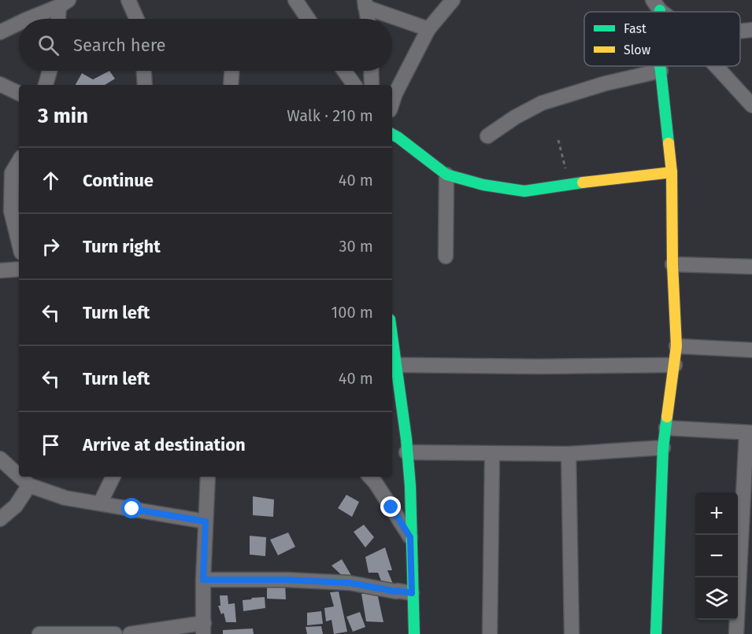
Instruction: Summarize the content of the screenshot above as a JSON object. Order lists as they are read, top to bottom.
{
  "legend": ["Fast", "Slow"],
  "page": {
    "search": "Search here",
    "heading": ["3 min", "Walk · 210 m"],
    "list": [
      ["Continue", "40 m"],
      ["Turn right", "30 m"],
      ["Turn left", "100 m"],
      ["Turn left", "40 m"],
      "Arrive at destination"
    ],
    "map_buttons": ["+", "−"]
  }
}
